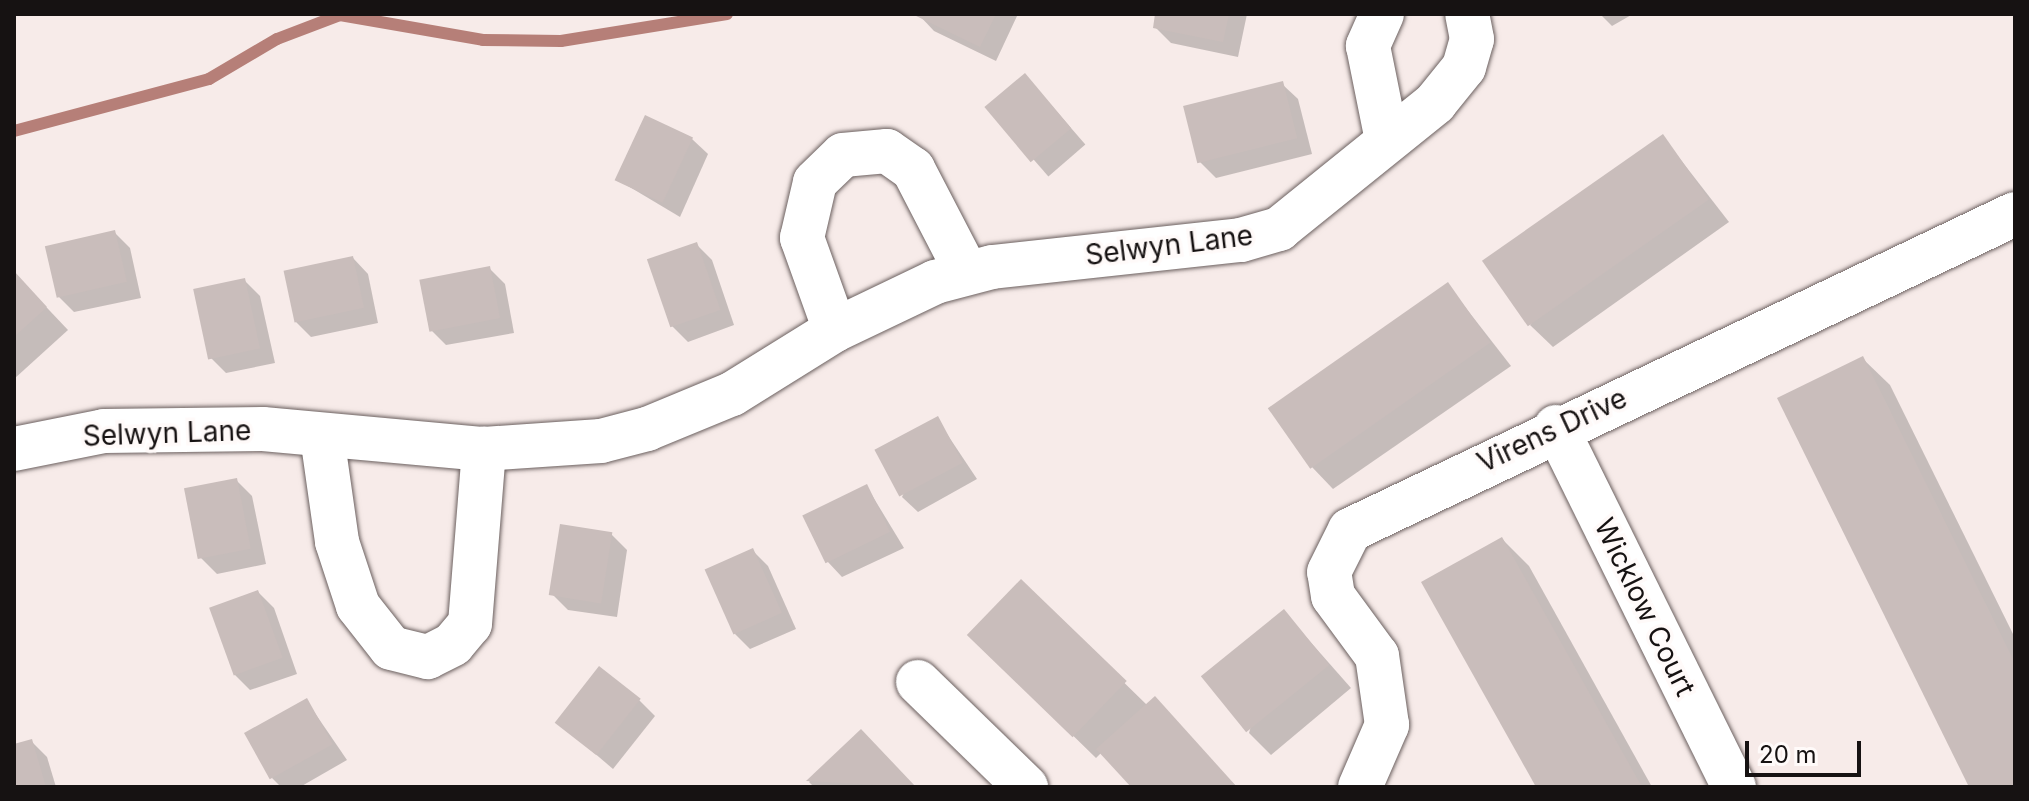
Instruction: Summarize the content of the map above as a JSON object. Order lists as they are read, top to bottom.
{
  "streets": {
    "street": ["Selwyn Lane", "Virens Drive", "Wicklow Court"]
  },
  "crossings": [
    ["Virens Drive", "Wicklow Court"]
  ],
  "scale_bar": "20 m"
}
